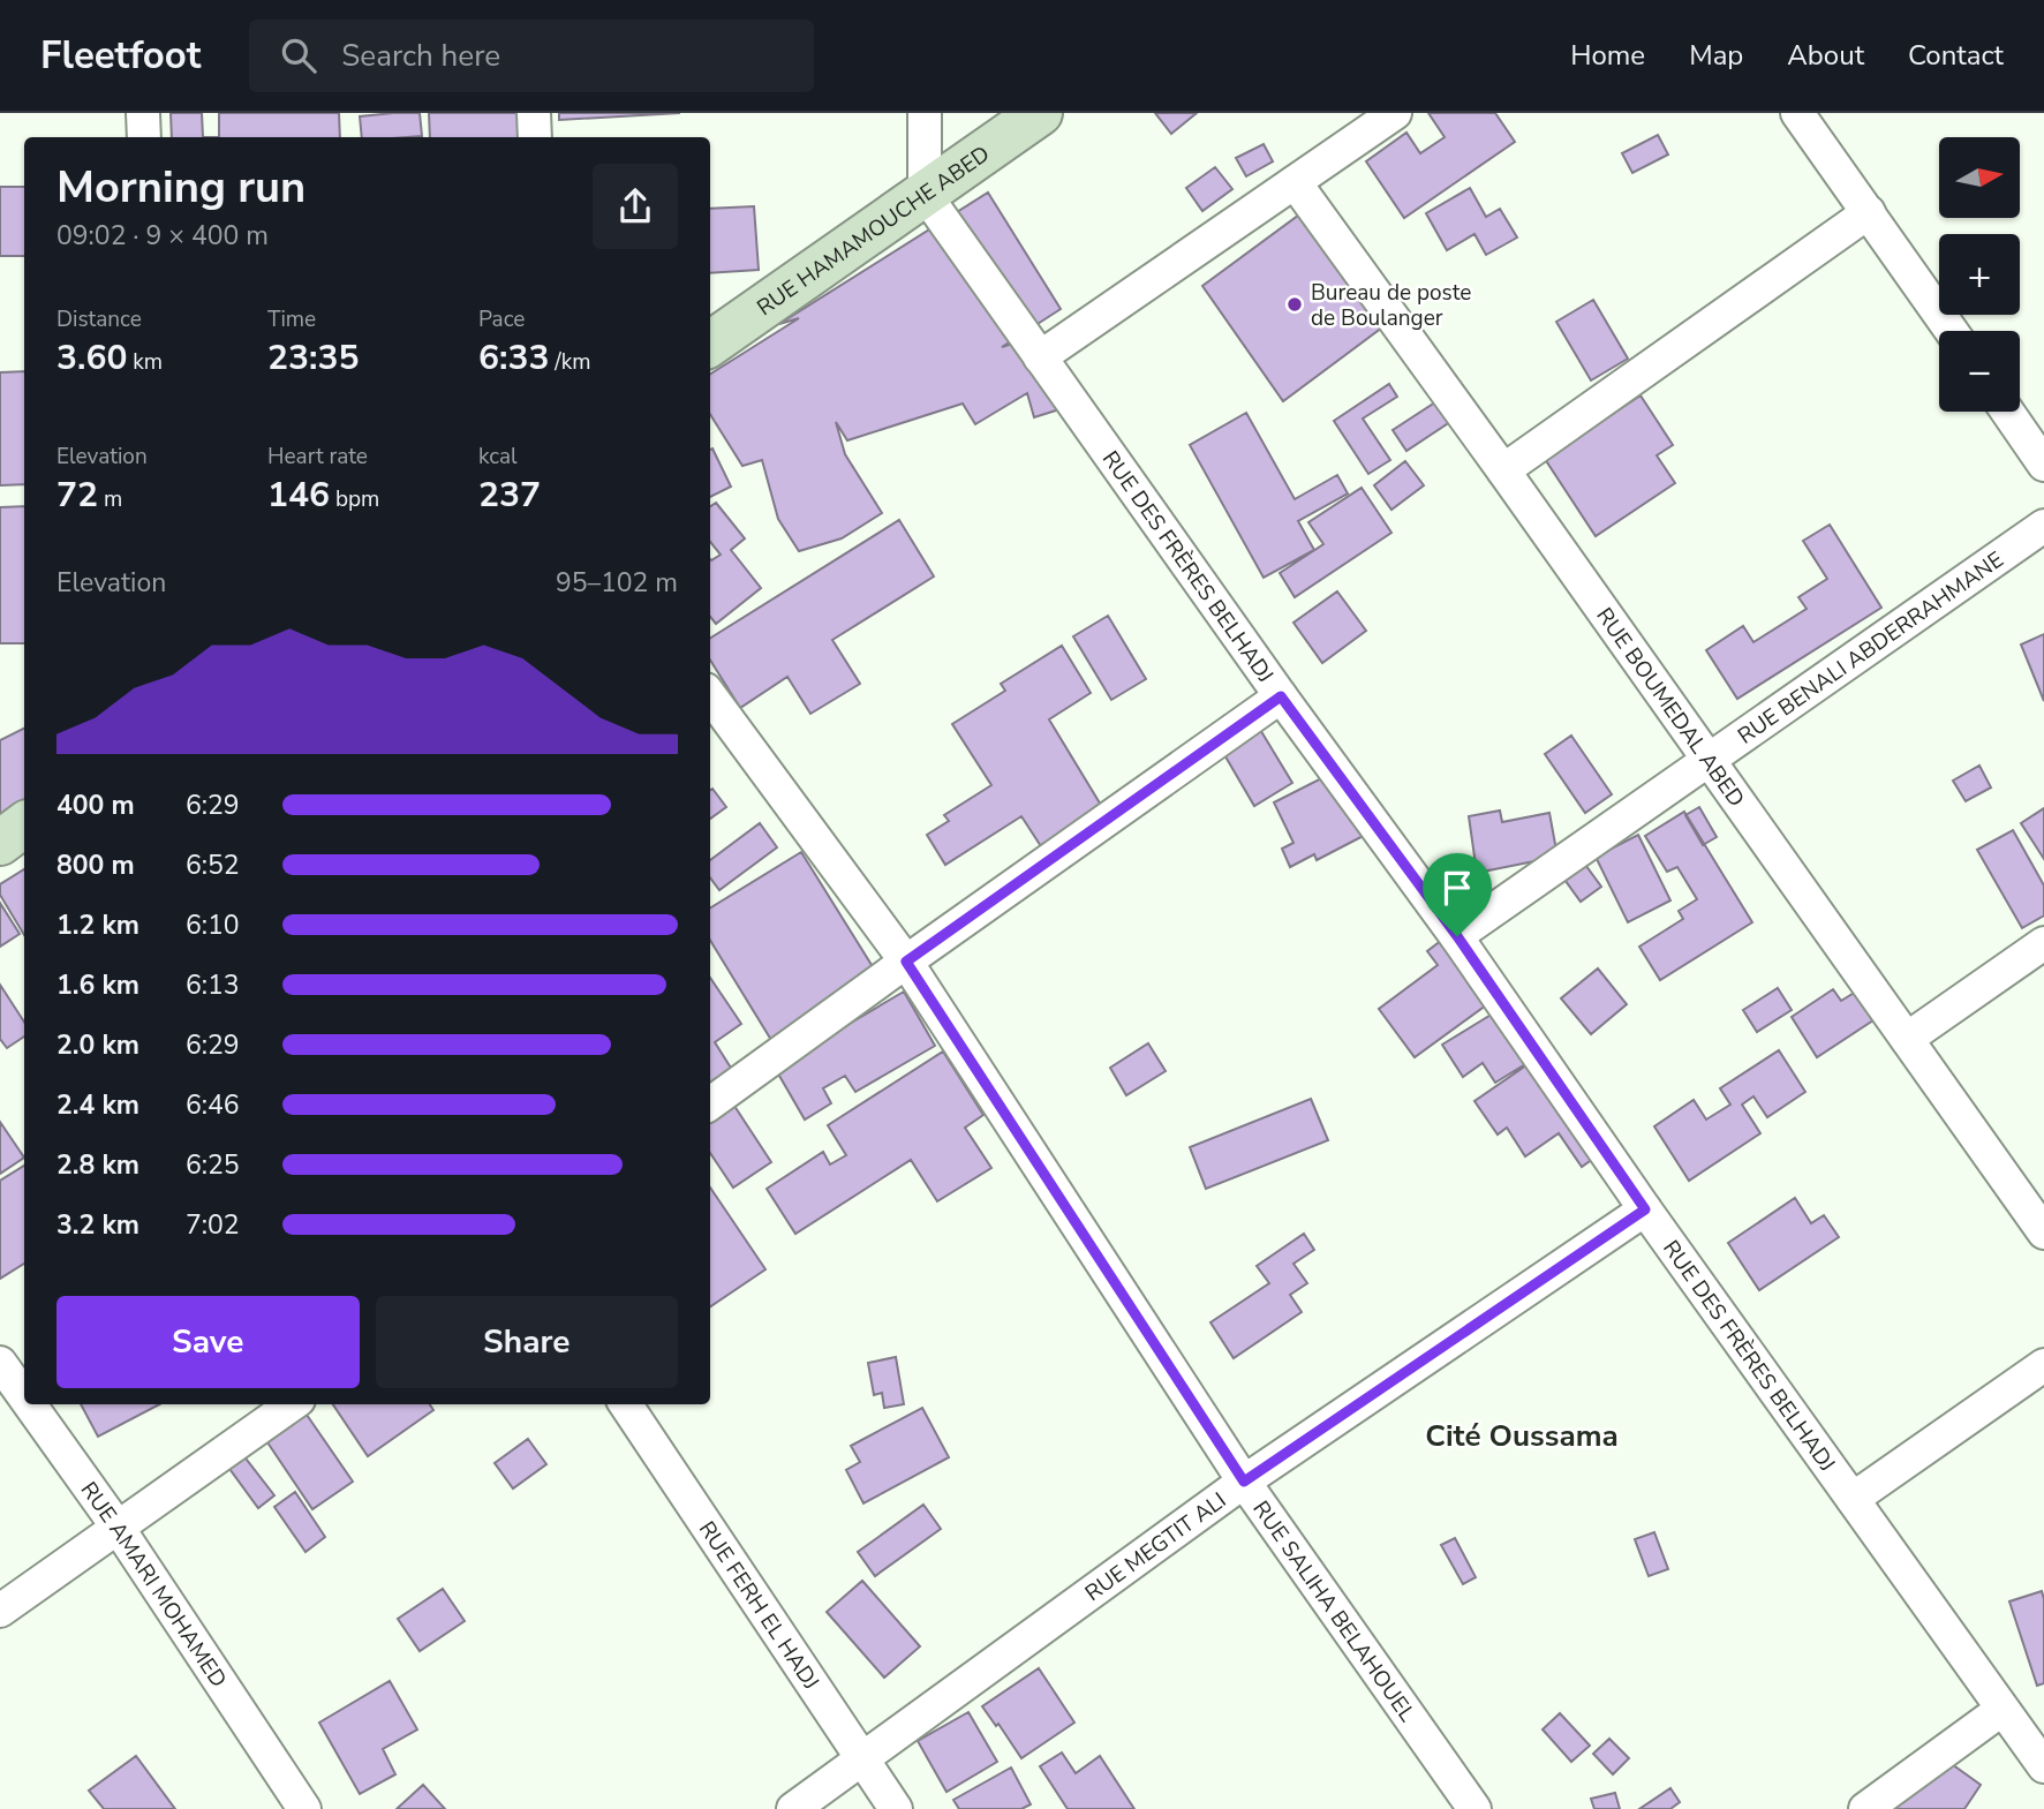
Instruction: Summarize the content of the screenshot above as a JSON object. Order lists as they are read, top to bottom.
{
  "streets": {
    "main road": ["RUE HAMAMOUCHE ABED"],
    "street": [
      "RUE DES FRÈRES BELHADJ",
      "RUE BENALI ABDERRAHMANE",
      "RUE BOUMEDAL ABED",
      "RUE MEGTIT ALI",
      "RUE AMARI MOHAMED",
      "RUE FERH EL HADJ",
      "RUE SALIHA BELAHOUEL"
    ]
  },
  "crossings": [
    ["RUE HAMAMOUCHE ABED", "RUE DES FRÈRES BELHADJ"],
    ["RUE DES FRÈRES BELHADJ", "RUE BENALI ABDERRAHMANE"],
    ["RUE DES FRÈRES BELHADJ", "RUE MEGTIT ALI"],
    ["RUE BENALI ABDERRAHMANE", "RUE BOUMEDAL ABED"],
    ["RUE MEGTIT ALI", "RUE FERH EL HADJ"],
    ["RUE MEGTIT ALI", "RUE SALIHA BELAHOUEL"]
  ],
  "districts": ["Cité Oussama"],
  "places": ["Bureau de poste de Boulanger"],
  "north": "right",
  "page": {
    "header": "Fleetfoot",
    "search": "Search here",
    "nav": [
      "Home",
      "Map",
      "About",
      "Contact"
    ],
    "map_buttons": ["+", "−"],
    "heading": ["Morning run", "09:02 · 9 × 400 m"],
    "stats": [
      ["Distance", "3.60 km"],
      ["Time", "23:35"],
      ["Pace", "6:33 /km"],
      ["Elevation", "72 m"],
      ["Heart rate", "146 bpm"],
      ["kcal", "237"]
    ],
    "chart": ["Elevation", "95–102 m"],
    "list": [
      {
        "name": "400 m",
        "note": "6:29"
      },
      {
        "name": "800 m",
        "note": "6:52"
      },
      {
        "name": "1.2 km",
        "note": "6:10"
      },
      {
        "name": "1.6 km",
        "note": "6:13"
      },
      {
        "name": "2.0 km",
        "note": "6:29"
      },
      {
        "name": "2.4 km",
        "note": "6:46"
      },
      {
        "name": "2.8 km",
        "note": "6:25"
      },
      {
        "name": "3.2 km",
        "note": "7:02"
      }
    ],
    "buttons": ["Save", "Share"]
  }
}
